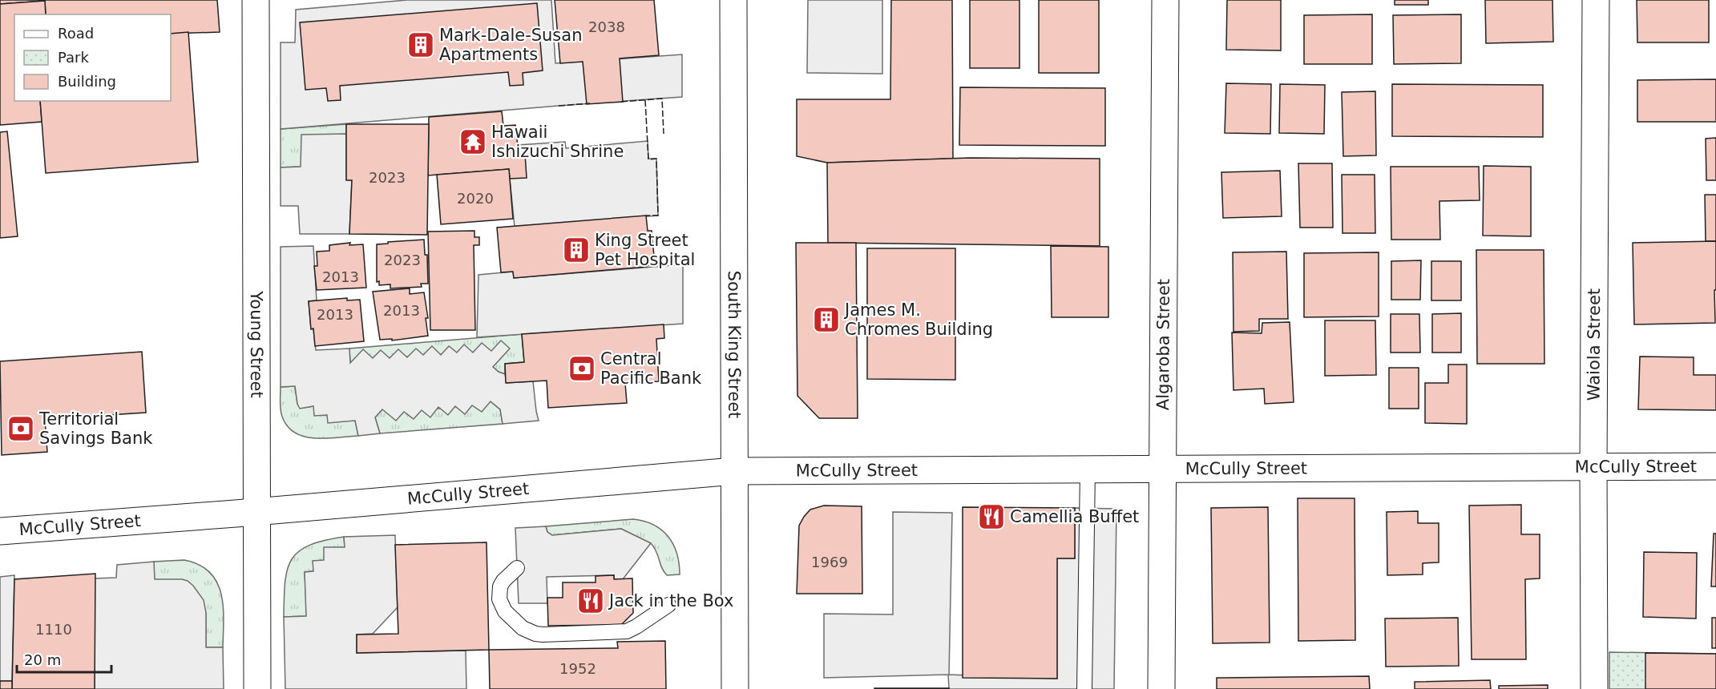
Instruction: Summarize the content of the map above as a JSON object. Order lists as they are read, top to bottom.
{
  "streets": {
    "main road": [
      "Young Street",
      "South King Street",
      "Algaroba Street",
      "Waiola Street",
      "McCully Street"
    ]
  },
  "crossings": [
    ["Young Street", "McCully Street"],
    ["South King Street", "McCully Street"],
    ["Algaroba Street", "McCully Street"],
    ["Waiola Street", "McCully Street"]
  ],
  "places": {
    "building": ["Mark-Dale-Susan Apartments", "King Street Pet Hospital", "James M. Chromes Building"],
    "temple": ["Hawaii Ishizuchi Shrine"],
    "bank": ["Central Pacific Bank", "Territorial Savings Bank"],
    "restaurant": ["Camellia Buffet", "Jack in the Box"]
  },
  "house_numbers": [
    "2038",
    "2023",
    "2020",
    "2023",
    "2013",
    "2013",
    "2013",
    "1969",
    "1110",
    "1952"
  ],
  "legend": ["Road", "Park", "Building"],
  "scale_bar": "20 m"
}
